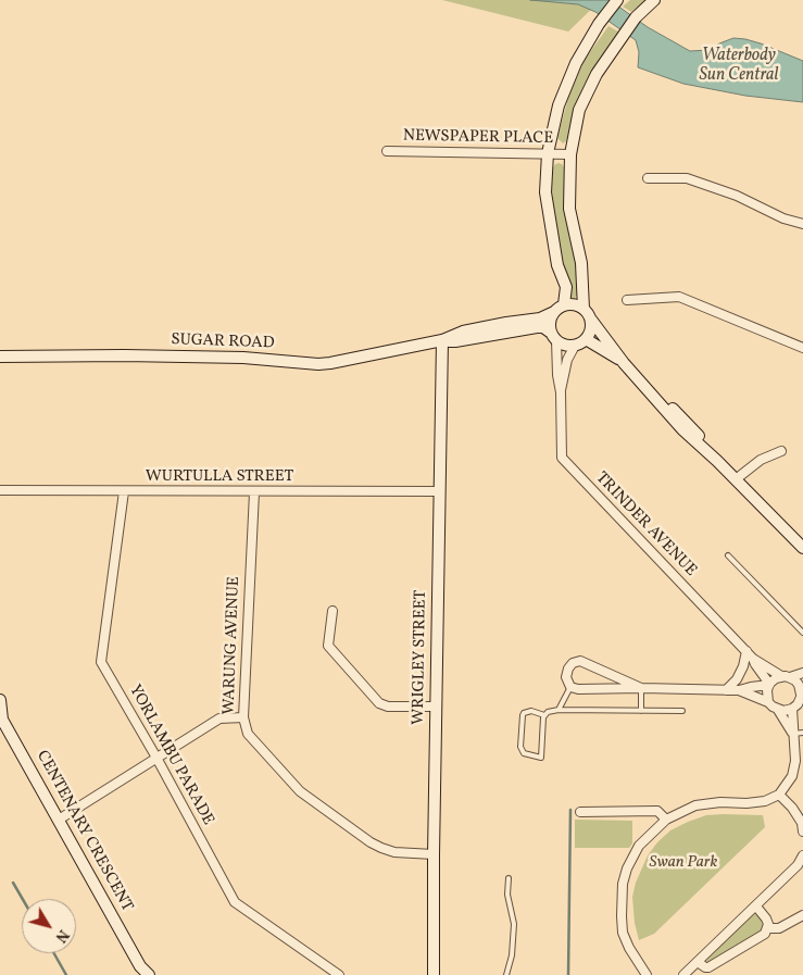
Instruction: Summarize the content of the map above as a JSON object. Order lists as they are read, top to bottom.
{
  "streets": {
    "main road": ["SUGAR ROAD", "WRIGLEY STREET", "CENTENARY CRESCENT"],
    "street": [
      "NEWSPAPER PLACE",
      "WURTULLA STREET",
      "TRINDER AVENUE",
      "WARUNG AVENUE",
      "YORLAMBU PARADE"
    ]
  },
  "crossings": [
    ["SUGAR ROAD", "WRIGLEY STREET"],
    ["WURTULLA STREET", "WARUNG AVENUE"],
    ["WURTULLA STREET", "WRIGLEY STREET"],
    ["WURTULLA STREET", "YORLAMBU PARADE"],
    ["WARUNG AVENUE", "WRIGLEY STREET"]
  ],
  "water": ["Waterbody Sun Central"],
  "parks": ["Swan Park"],
  "north": "bottom right"
}
